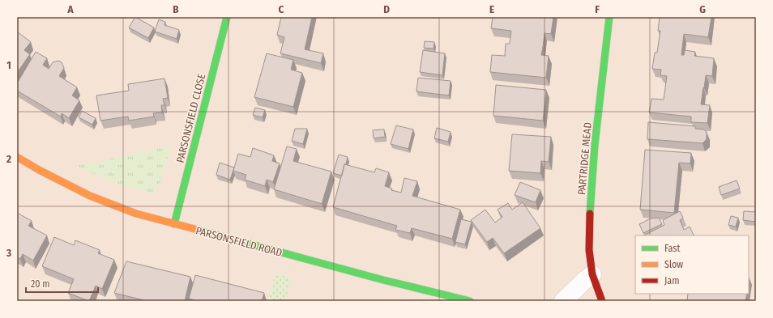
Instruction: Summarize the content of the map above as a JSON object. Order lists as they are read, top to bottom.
{
  "streets": {
    "street": ["PARSONSFIELD CLOSE", "PARTRIDGE MEAD", "PARSONSFIELD ROAD"]
  },
  "crossings": [
    ["PARSONSFIELD CLOSE", "PARSONSFIELD ROAD"]
  ],
  "legend": ["Fast", "Slow", "Jam"],
  "scale_bar": "20 m",
  "grid": {
    "columns": [
      "A",
      "B",
      "C",
      "D",
      "E",
      "F",
      "G"
    ],
    "rows": ["1", "2", "3"]
  }
}
